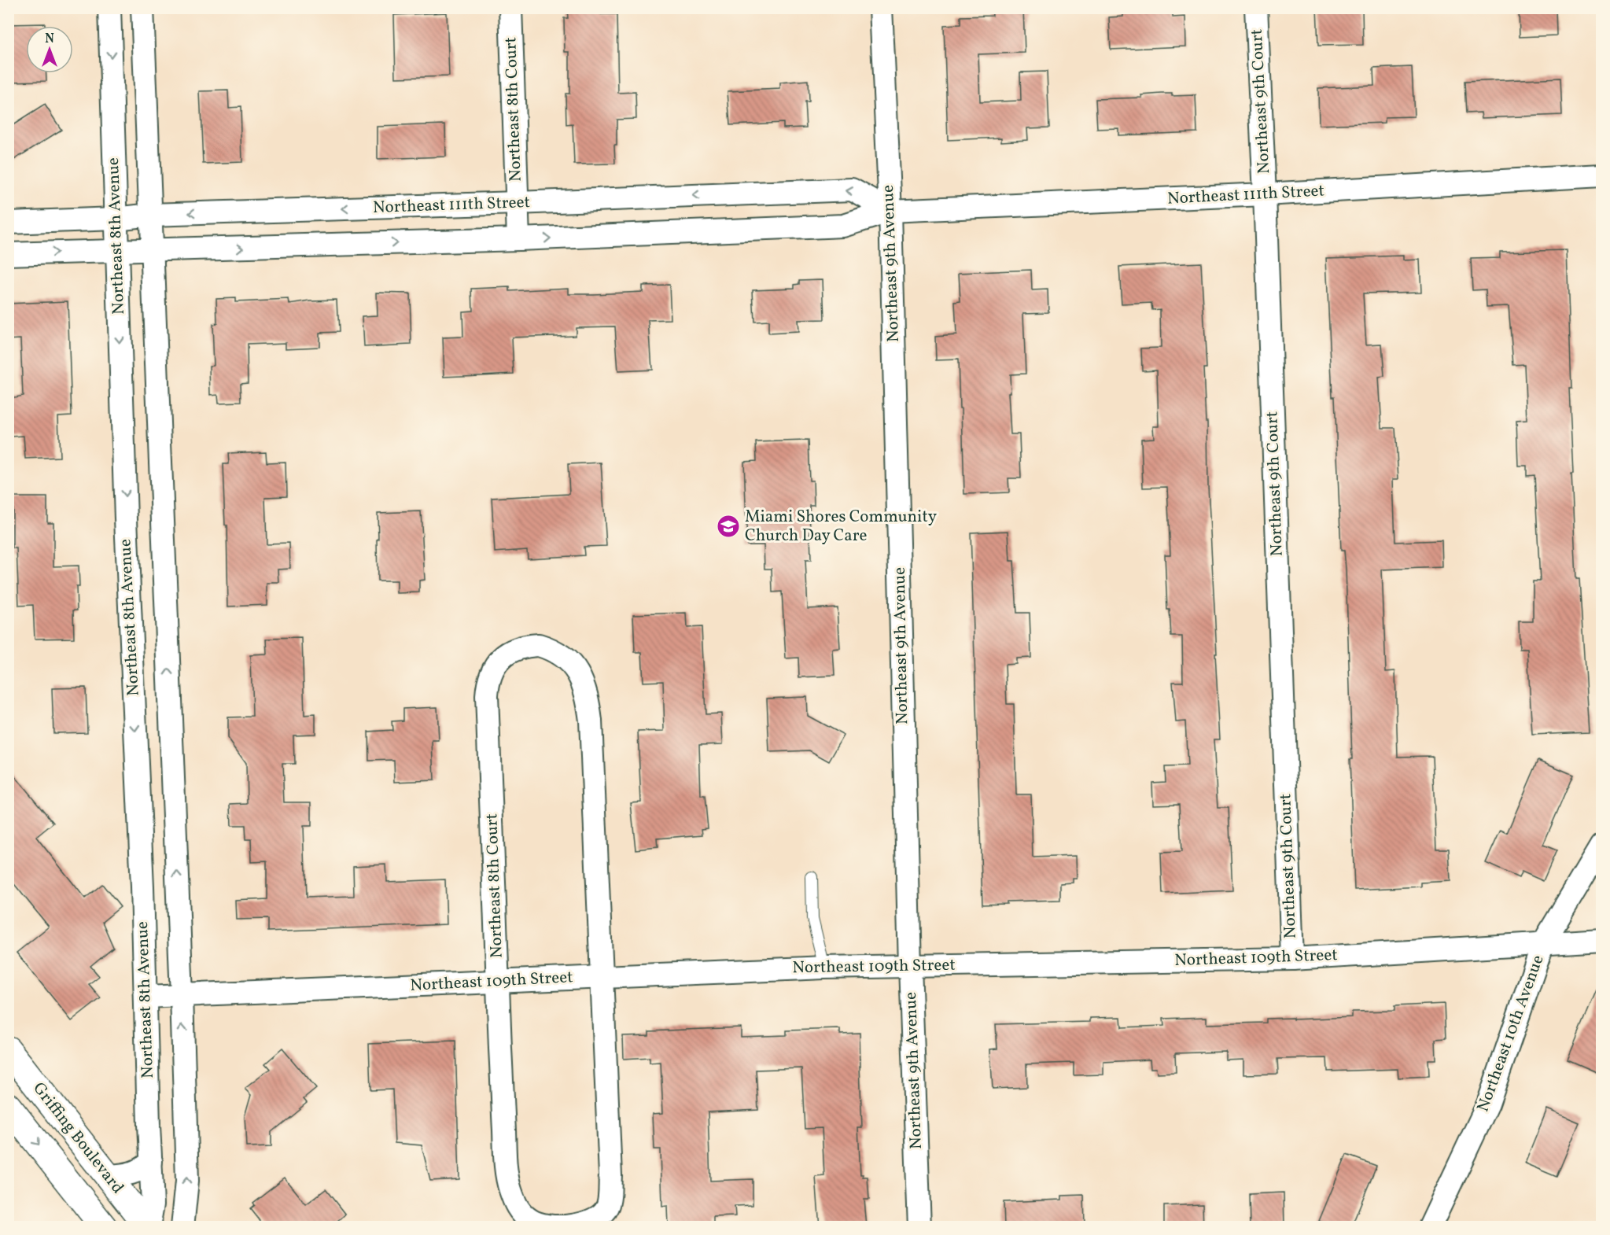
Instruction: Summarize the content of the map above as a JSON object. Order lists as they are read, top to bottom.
{
  "streets": {
    "street": [
      "Northeast 9th Court",
      "Northeast 8th Court",
      "Northeast 111th Street",
      "Northeast 8th Avenue",
      "Northeast 9th Avenue",
      "Northeast 109th Street",
      "Northeast 10th Avenue",
      "Griffing Boulevard"
    ]
  },
  "crossings": [
    ["Northeast 9th Court", "Northeast 111th Street"],
    ["Northeast 9th Court", "Northeast 109th Street"],
    ["Northeast 8th Court", "Northeast 111th Street"],
    ["Northeast 8th Court", "Northeast 109th Street"],
    ["Northeast 111th Street", "Northeast 8th Avenue"],
    ["Northeast 111th Street", "Northeast 9th Avenue"],
    ["Northeast 8th Avenue", "Northeast 109th Street"],
    ["Northeast 8th Avenue", "Griffing Boulevard"],
    ["Northeast 9th Avenue", "Northeast 109th Street"],
    ["Northeast 109th Street", "Northeast 10th Avenue"]
  ],
  "places": {
    "school or university": ["Miami Shores Community Church Day Care"]
  },
  "north": "top"
}
